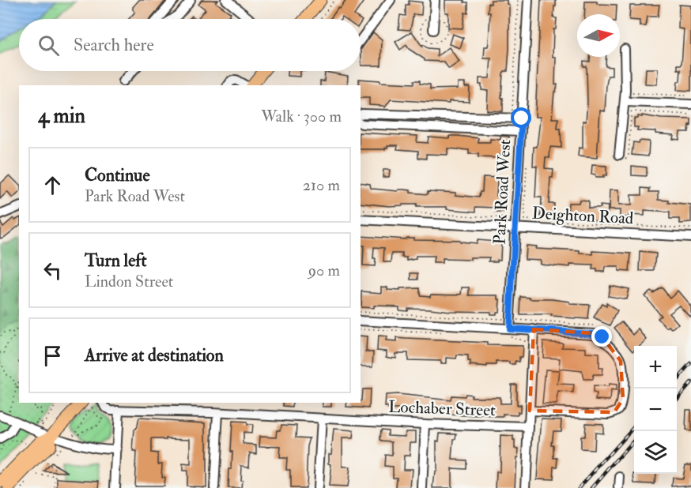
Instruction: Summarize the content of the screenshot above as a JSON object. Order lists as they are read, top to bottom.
{
  "streets": {
    "street": ["Park Road West", "Deighton Road", "Lochaber Street"]
  },
  "crossings": [
    ["Park Road West", "Deighton Road"]
  ],
  "north": "right",
  "page": {
    "search": "Search here",
    "heading": ["4 min", "Walk · 300 m"],
    "list": [
      ["Continue", "Park Road West", "210 m"],
      ["Turn left", "Lindon Street", "90 m"],
      "Arrive at destination"
    ],
    "map_buttons": ["+", "−"]
  }
}
